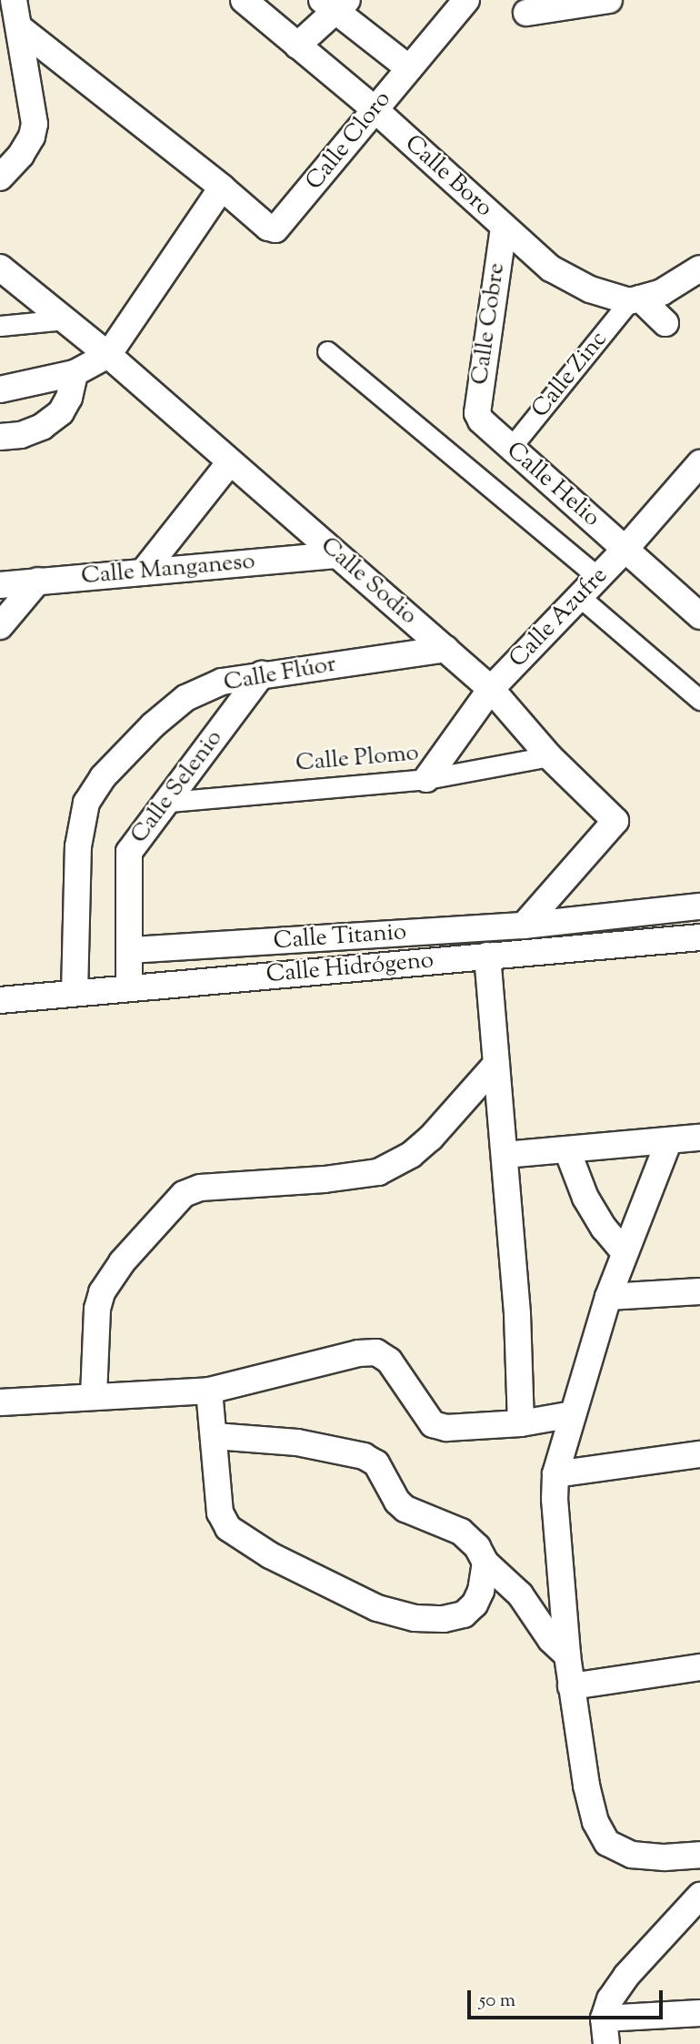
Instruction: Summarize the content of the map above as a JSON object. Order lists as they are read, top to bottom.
{
  "streets": {
    "street": [
      "Calle Cloro",
      "Calle Boro",
      "Calle Cobre",
      "Calle Zinc",
      "Calle Helio",
      "Calle Manganeso",
      "Calle Sodio",
      "Calle Azufre",
      "Calle Flúor",
      "Calle Plomo",
      "Calle Selenio",
      "Calle Titanio",
      "Calle Hidrógeno"
    ]
  },
  "crossings": [
    ["Calle Cloro", "Calle Boro"],
    ["Calle Boro", "Calle Cobre"],
    ["Calle Boro", "Calle Zinc"],
    ["Calle Cobre", "Calle Helio"],
    ["Calle Zinc", "Calle Helio"],
    ["Calle Helio", "Calle Azufre"],
    ["Calle Manganeso", "Calle Sodio"],
    ["Calle Sodio", "Calle Azufre"],
    ["Calle Sodio", "Calle Flúor"],
    ["Calle Sodio", "Calle Plomo"],
    ["Calle Sodio", "Calle Titanio"],
    ["Calle Azufre", "Calle Plomo"],
    ["Calle Flúor", "Calle Selenio"],
    ["Calle Flúor", "Calle Hidrógeno"],
    ["Calle Plomo", "Calle Selenio"],
    ["Calle Selenio", "Calle Titanio"],
    ["Calle Selenio", "Calle Hidrógeno"]
  ],
  "scale_bar": "50 m"
}
